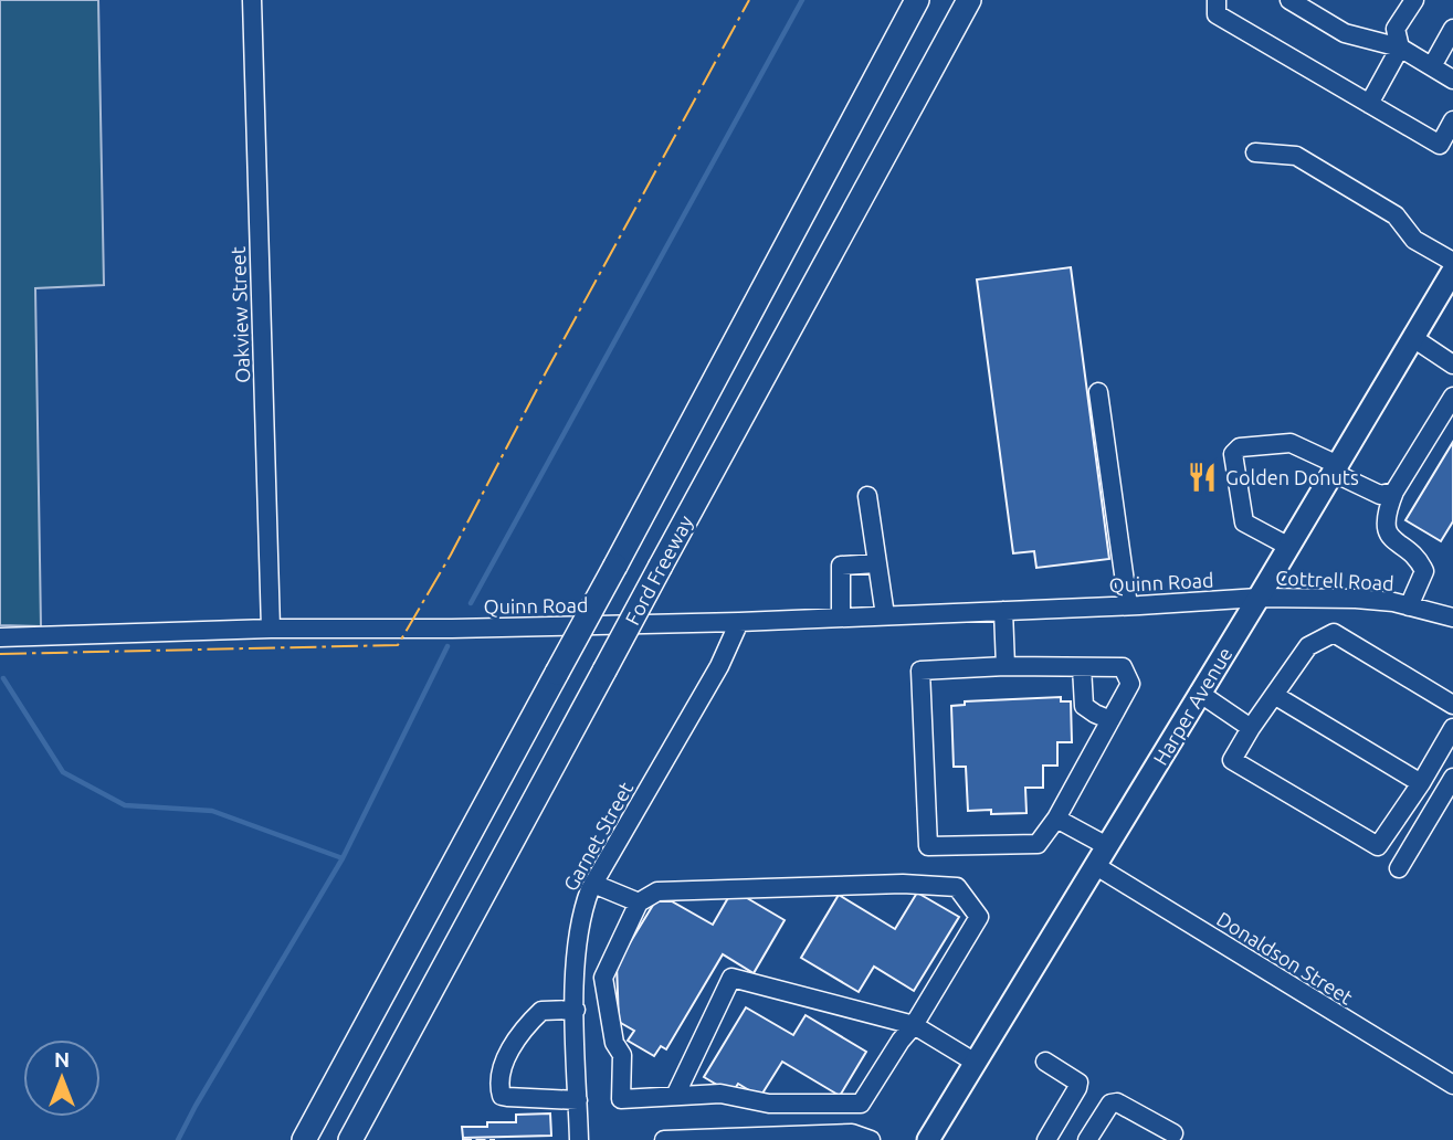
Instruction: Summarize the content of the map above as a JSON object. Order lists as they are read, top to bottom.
{
  "streets": {
    "highway": ["Ford Freeway"],
    "main road": ["Harper Avenue"],
    "street": [
      "Oakview Street",
      "Cottrell Road",
      "Quinn Road",
      "Garnet Street",
      "Donaldson Street"
    ]
  },
  "crossings": [
    ["Oakview Street", "Quinn Road"],
    ["Cottrell Road", "Quinn Road"],
    ["Cottrell Road", "Harper Avenue"],
    ["Quinn Road", "Harper Avenue"],
    ["Quinn Road", "Garnet Street"],
    ["Harper Avenue", "Donaldson Street"]
  ],
  "places": {
    "restaurant": ["Golden Donuts"]
  },
  "north": "top"
}
